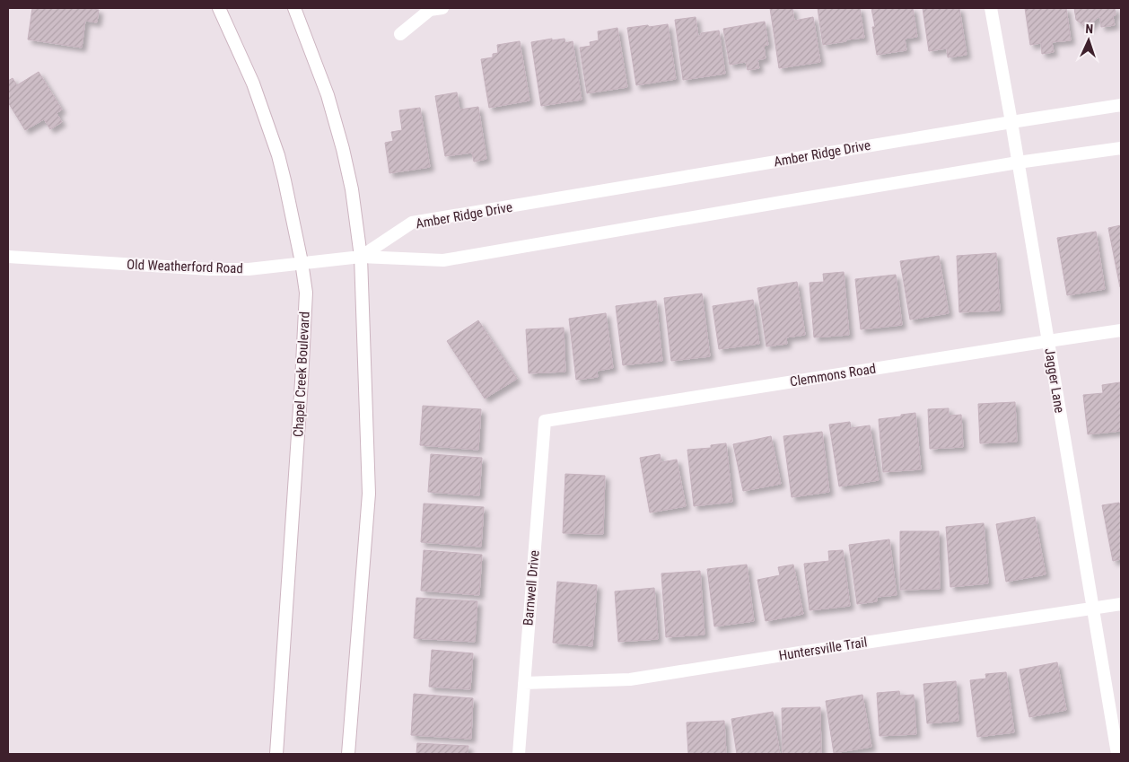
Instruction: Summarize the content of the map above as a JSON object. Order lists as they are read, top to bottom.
{
  "streets": {
    "street": [
      "Amber Ridge Drive",
      "Old Weatherford Road",
      "Chapel Creek Boulevard",
      "Clemmons Road",
      "Jagger Lane",
      "Barnwell Drive",
      "Huntersville Trail"
    ]
  },
  "crossings": [
    ["Amber Ridge Drive", "Old Weatherford Road"],
    ["Amber Ridge Drive", "Jagger Lane"],
    ["Old Weatherford Road", "Chapel Creek Boulevard"],
    ["Clemmons Road", "Jagger Lane"],
    ["Clemmons Road", "Barnwell Drive"],
    ["Jagger Lane", "Huntersville Trail"],
    ["Barnwell Drive", "Huntersville Trail"]
  ],
  "north": "top"
}
